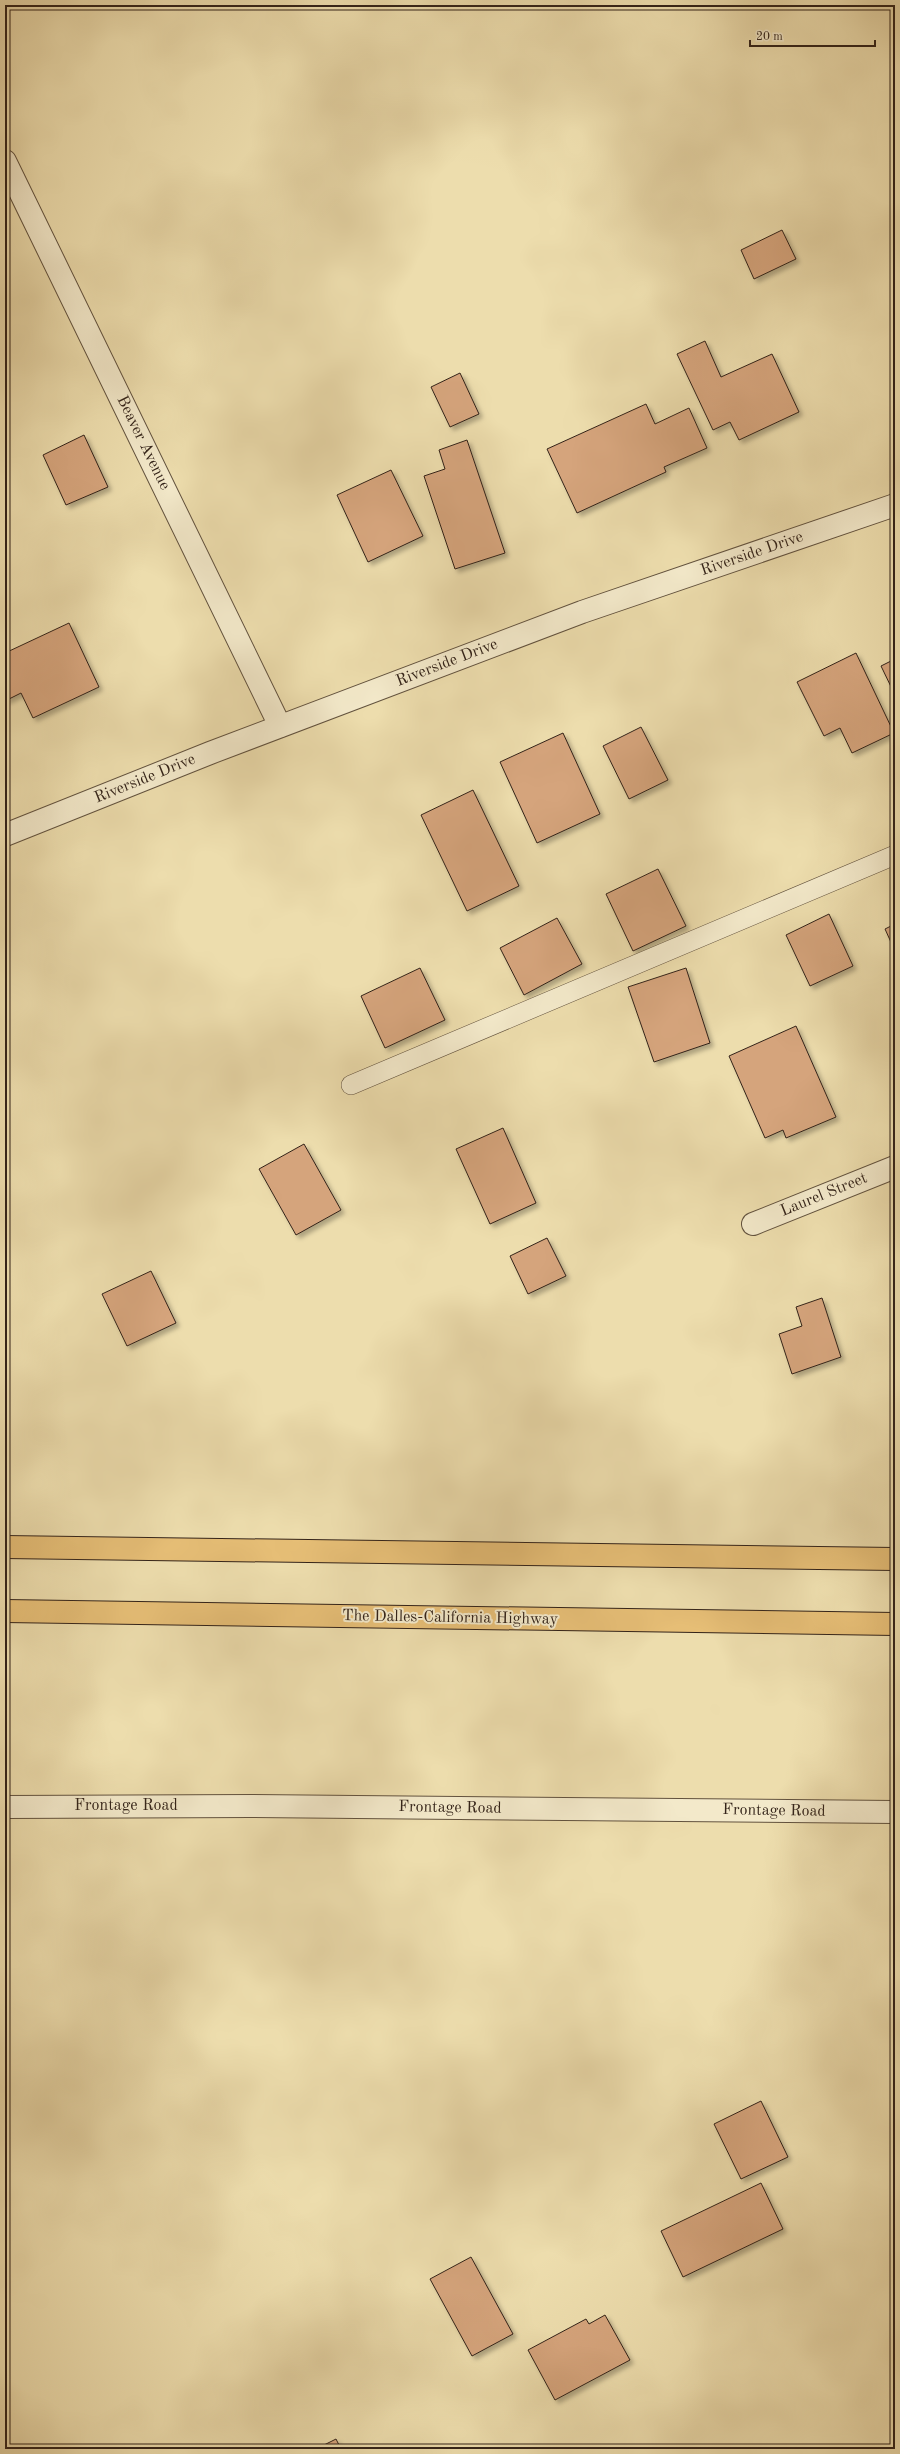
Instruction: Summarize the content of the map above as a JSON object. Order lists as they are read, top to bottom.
{
  "streets": {
    "highway": ["The Dalles-California Highway"],
    "street": [
      "Beaver Avenue",
      "Riverside Drive",
      "Laurel Street",
      "Frontage Road"
    ]
  },
  "crossings": [
    ["Beaver Avenue", "Riverside Drive"]
  ],
  "scale_bar": "20 m"
}
